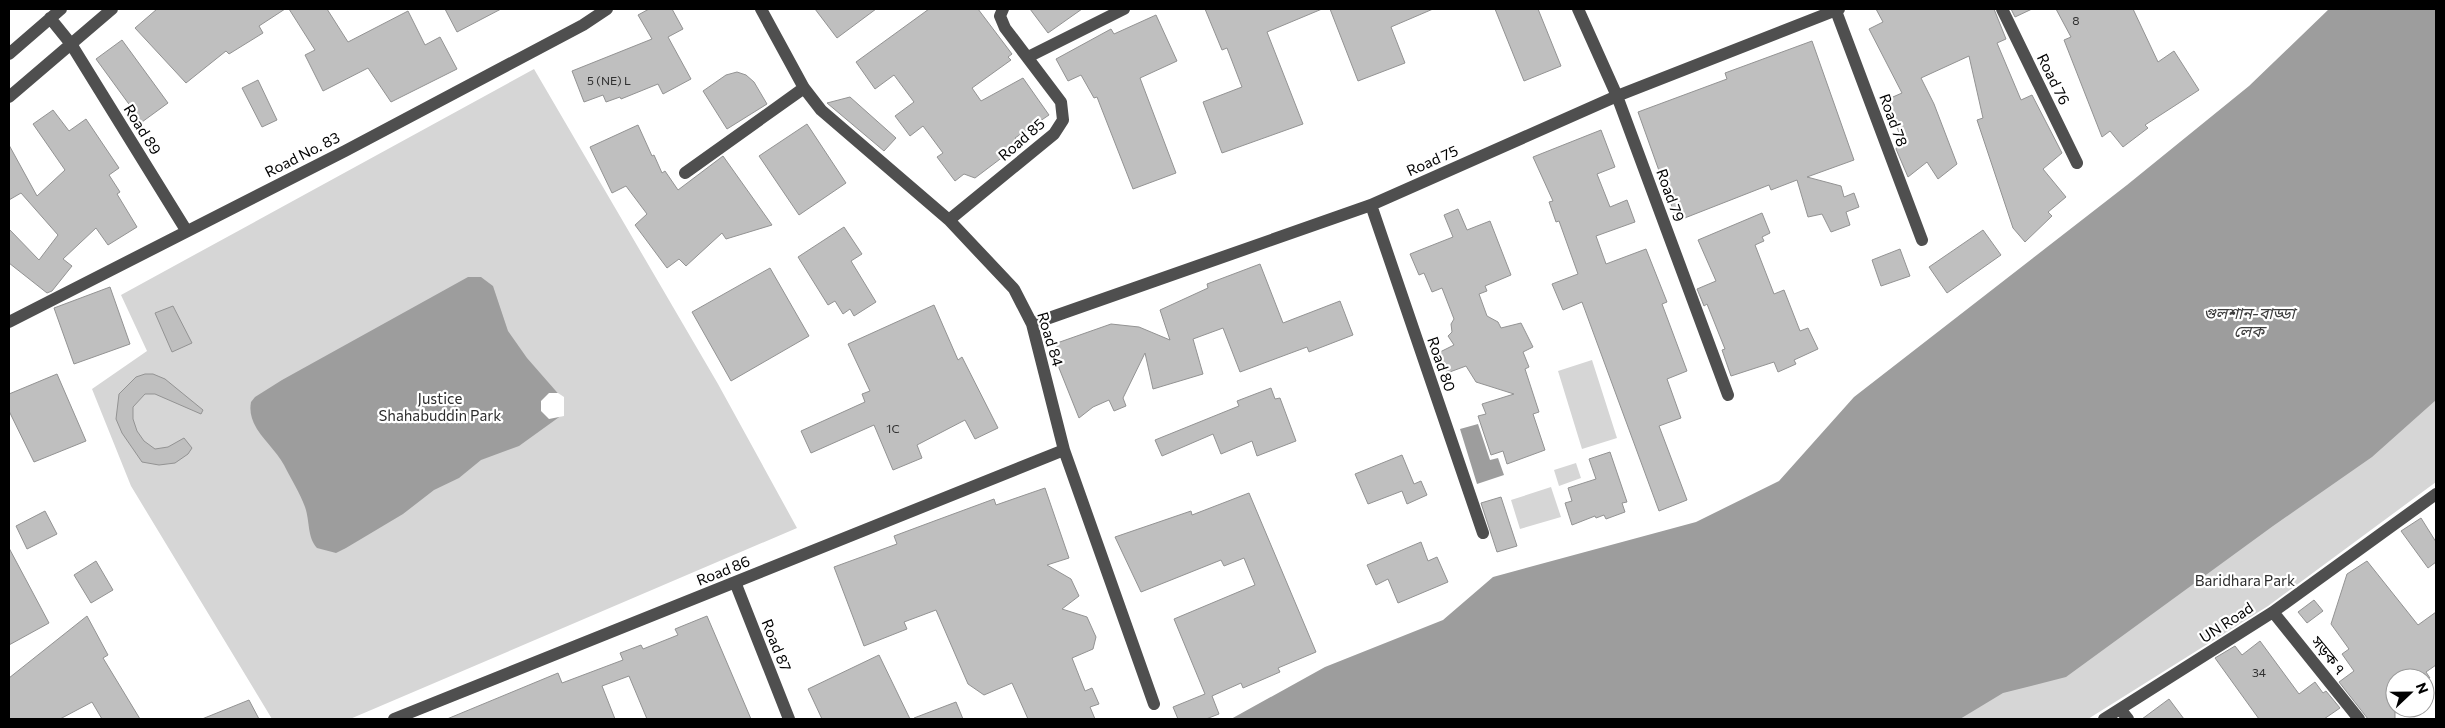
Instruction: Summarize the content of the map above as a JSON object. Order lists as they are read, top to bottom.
{
  "streets": {
    "street": [
      "Road 76",
      "Road 78",
      "Road 89",
      "Road 85",
      "Road No. 83",
      "Road 75",
      "Road 79",
      "Road 84",
      "Road 80",
      "Road 86",
      "UN Road",
      "Road 87",
      "সড়ক ৭"
    ]
  },
  "crossings": [
    ["Road 78", "Road 75"],
    ["Road 89", "Road No. 83"],
    ["Road 85", "Road 84"],
    ["Road 75", "Road 79"],
    ["Road 75", "Road 84"],
    ["Road 75", "Road 80"],
    ["Road 84", "Road 86"],
    ["Road 86", "Road 87"],
    ["UN Road", "সড়ক ৭"]
  ],
  "water": ["গুলশান-বাড্ডা লেক"],
  "parks": ["Justice Shahabuddin Park", "Baridhara Park"],
  "house_numbers": [
    "8",
    "5 (NE) L",
    "1C",
    "34"
  ],
  "north": "right"
}
